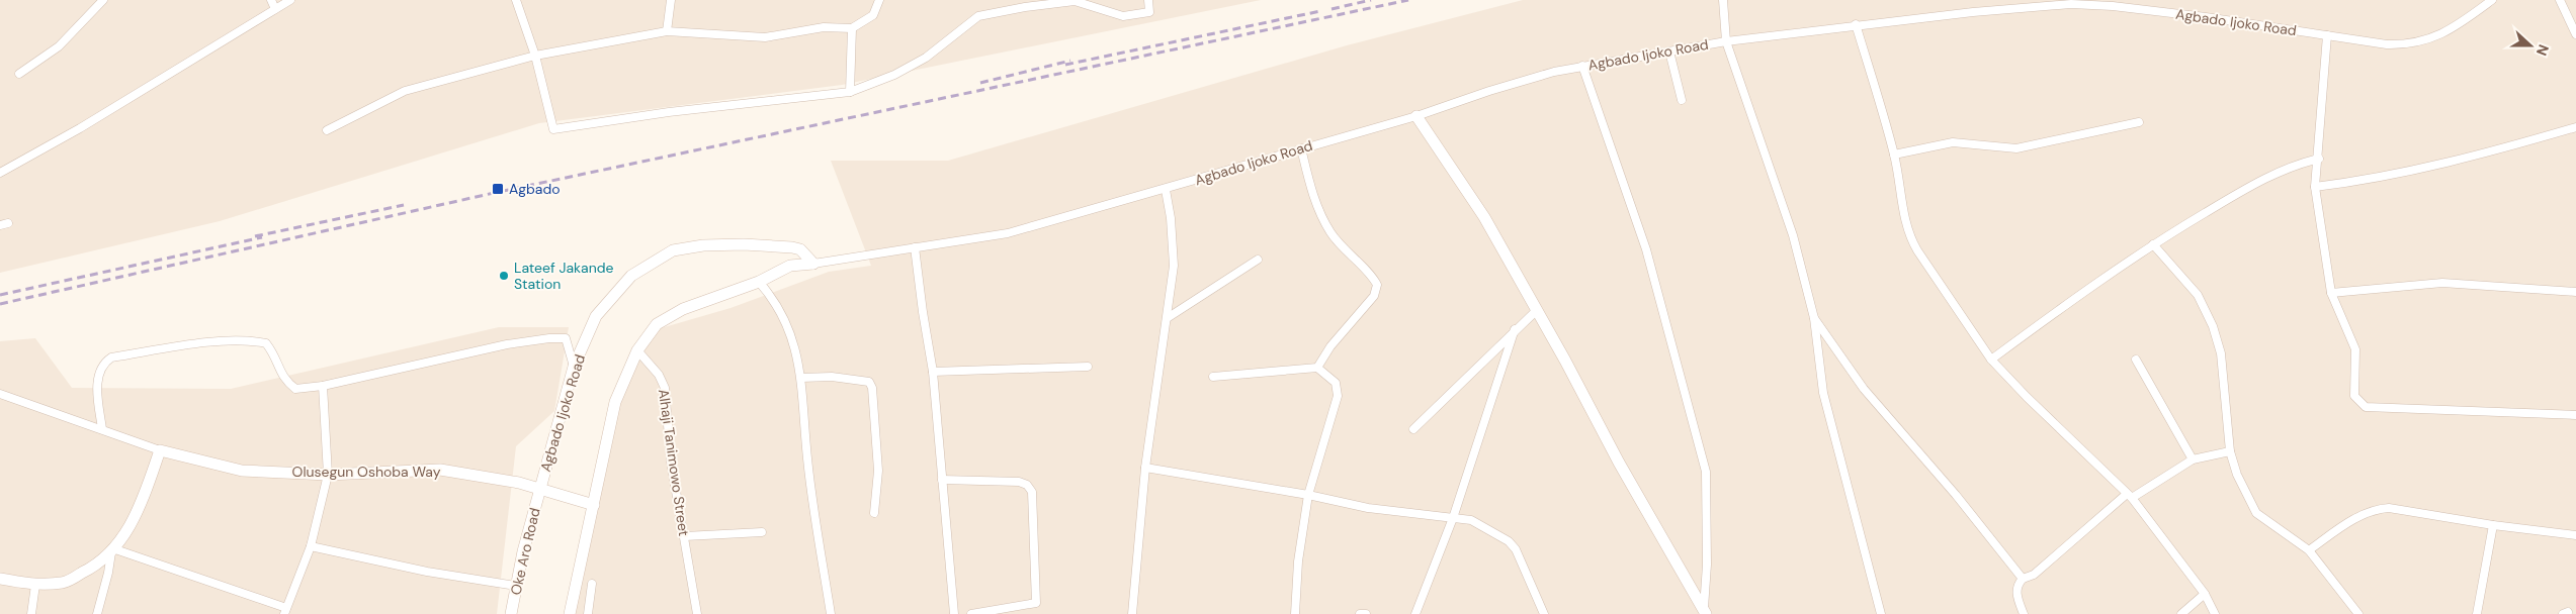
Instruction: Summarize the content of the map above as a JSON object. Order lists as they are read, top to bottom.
{
  "streets": {
    "main road": ["Agbado Ijoko Road", "Olusegun Oshoba Way", "Oke Aro Road"],
    "street": ["Alhaji Tanimowo Street"]
  },
  "crossings": [
    ["Agbado Ijoko Road", "Alhaji Tanimowo Street"],
    ["Agbado Ijoko Road", "Olusegun Oshoba Way"],
    ["Agbado Ijoko Road", "Oke Aro Road"],
    ["Olusegun Oshoba Way", "Oke Aro Road"]
  ],
  "places": {
    "transit": ["Agbado"],
    "other": ["Lateef Jakande Station"]
  },
  "north": "right"
}
